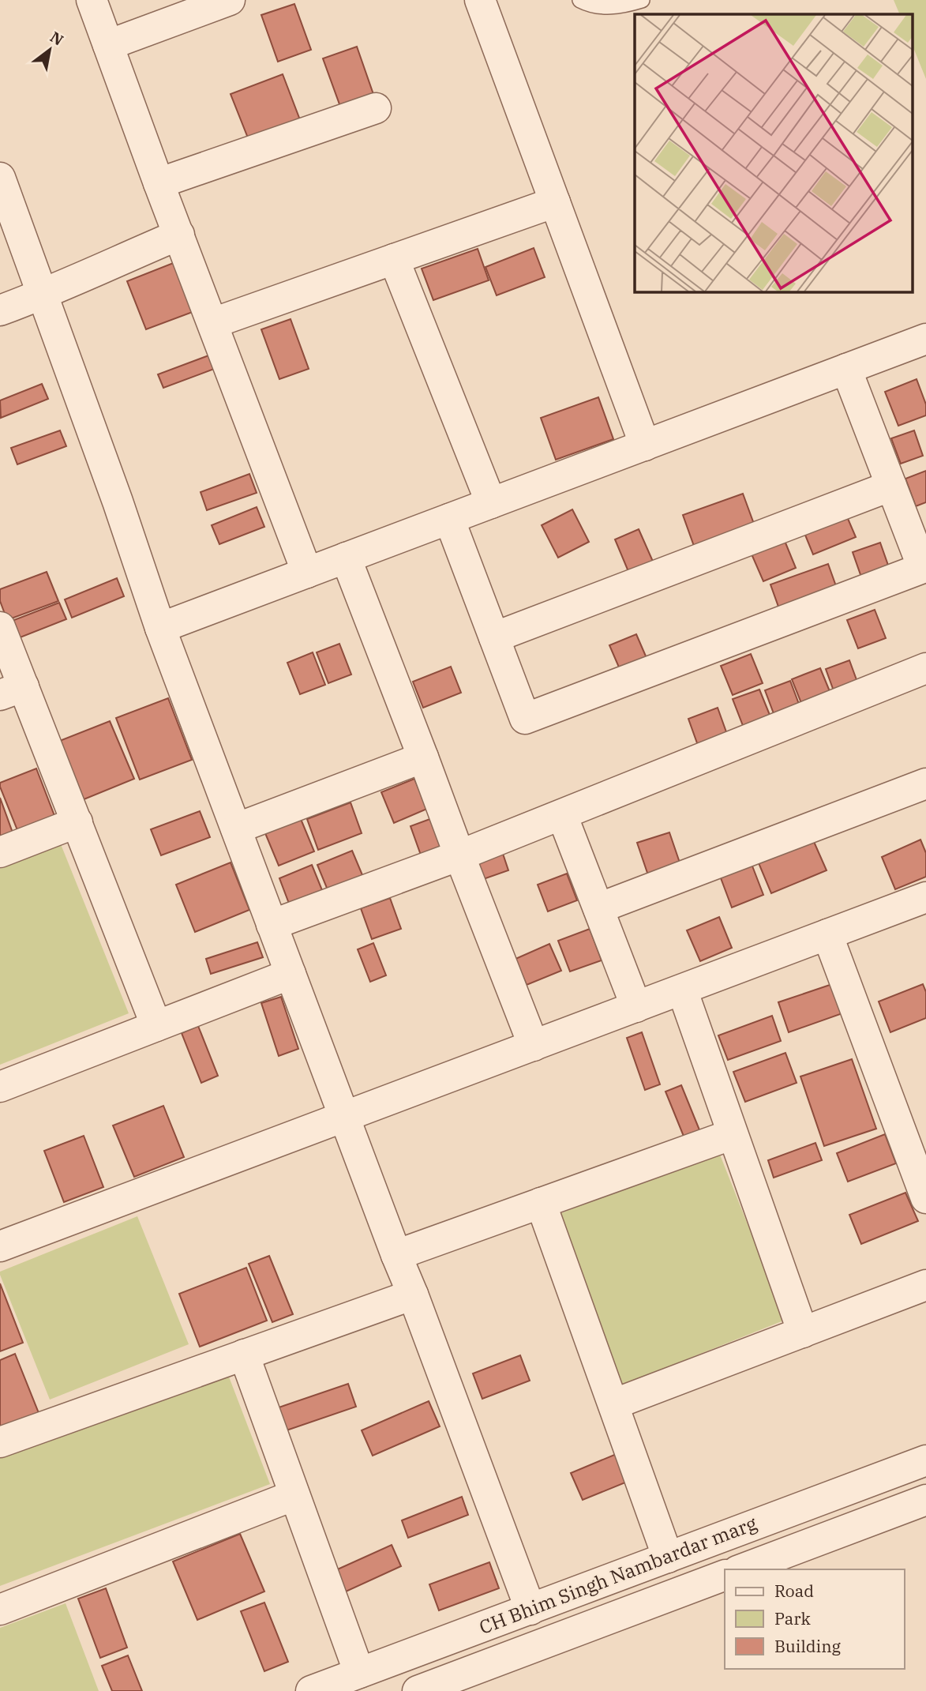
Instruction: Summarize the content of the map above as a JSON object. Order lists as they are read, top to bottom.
{
  "streets": {
    "street": ["CH Bhim Singh Nambardar marg"]
  },
  "legend": ["Road", "Park", "Building"],
  "north": "top right"
}
